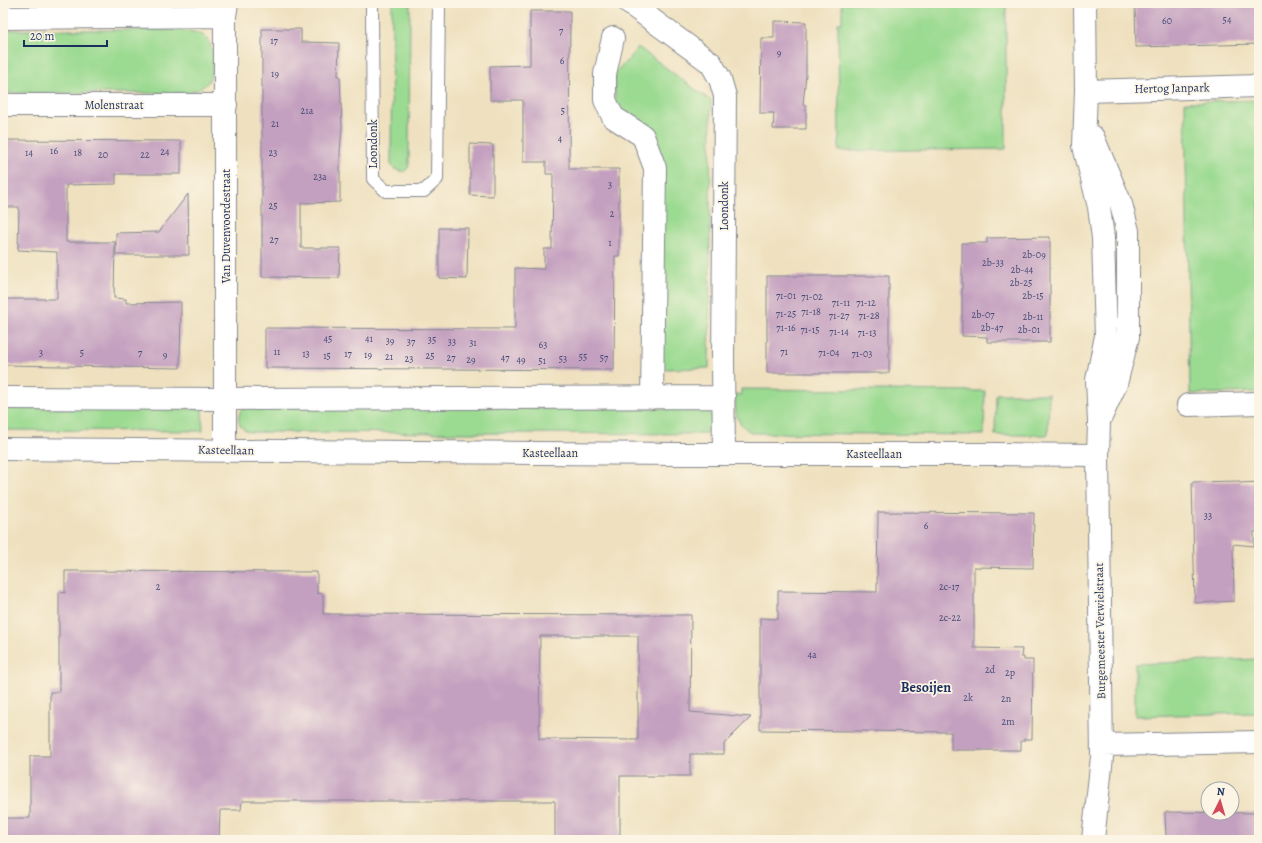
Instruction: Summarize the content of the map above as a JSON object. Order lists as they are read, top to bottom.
{
  "streets": {
    "street": [
      "Hertog Janpark",
      "Molenstraat",
      "Loondonk",
      "Van Duvenvoordestraat",
      "Kasteellaan",
      "Burgemeester Verwielstraat"
    ]
  },
  "crossings": [
    ["Hertog Janpark", "Burgemeester Verwielstraat"],
    ["Molenstraat", "Van Duvenvoordestraat"],
    ["Loondonk", "Kasteellaan"],
    ["Van Duvenvoordestraat", "Kasteellaan"],
    ["Kasteellaan", "Burgemeester Verwielstraat"]
  ],
  "districts": ["Besoijen"],
  "house_numbers": [
    "54",
    "60",
    "7",
    "17",
    "9",
    "6",
    "19",
    "21a",
    "5",
    "21",
    "4",
    "16",
    "24",
    "14",
    "18",
    "23",
    "20",
    "22",
    "23a",
    "3",
    "25",
    "2",
    "27",
    "1",
    "2b-09",
    "2b-33",
    "2b-44",
    "2b-25",
    "71-01",
    "2b-15",
    "71-02",
    "71-11",
    "71-12",
    "71-18",
    "71-25",
    "2b-07",
    "71-27",
    "71-28",
    "2b-11",
    "71-16",
    "2b-47",
    "71-15",
    "2b-01",
    "71-14",
    "71-13",
    "45",
    "41",
    "35",
    "39",
    "37",
    "33",
    "31",
    "63",
    "11",
    "71",
    "3",
    "5",
    "7",
    "71-04",
    "13",
    "17",
    "71-03",
    "9",
    "19",
    "15",
    "25",
    "21",
    "55",
    "27",
    "47",
    "57",
    "23",
    "53",
    "29",
    "49",
    "51",
    "33",
    "6",
    "2",
    "2c-17",
    "2c-22",
    "4a",
    "2d",
    "2p",
    "2k",
    "2n",
    "2m"
  ],
  "scale_bar": "20 m",
  "north": "top"
}
